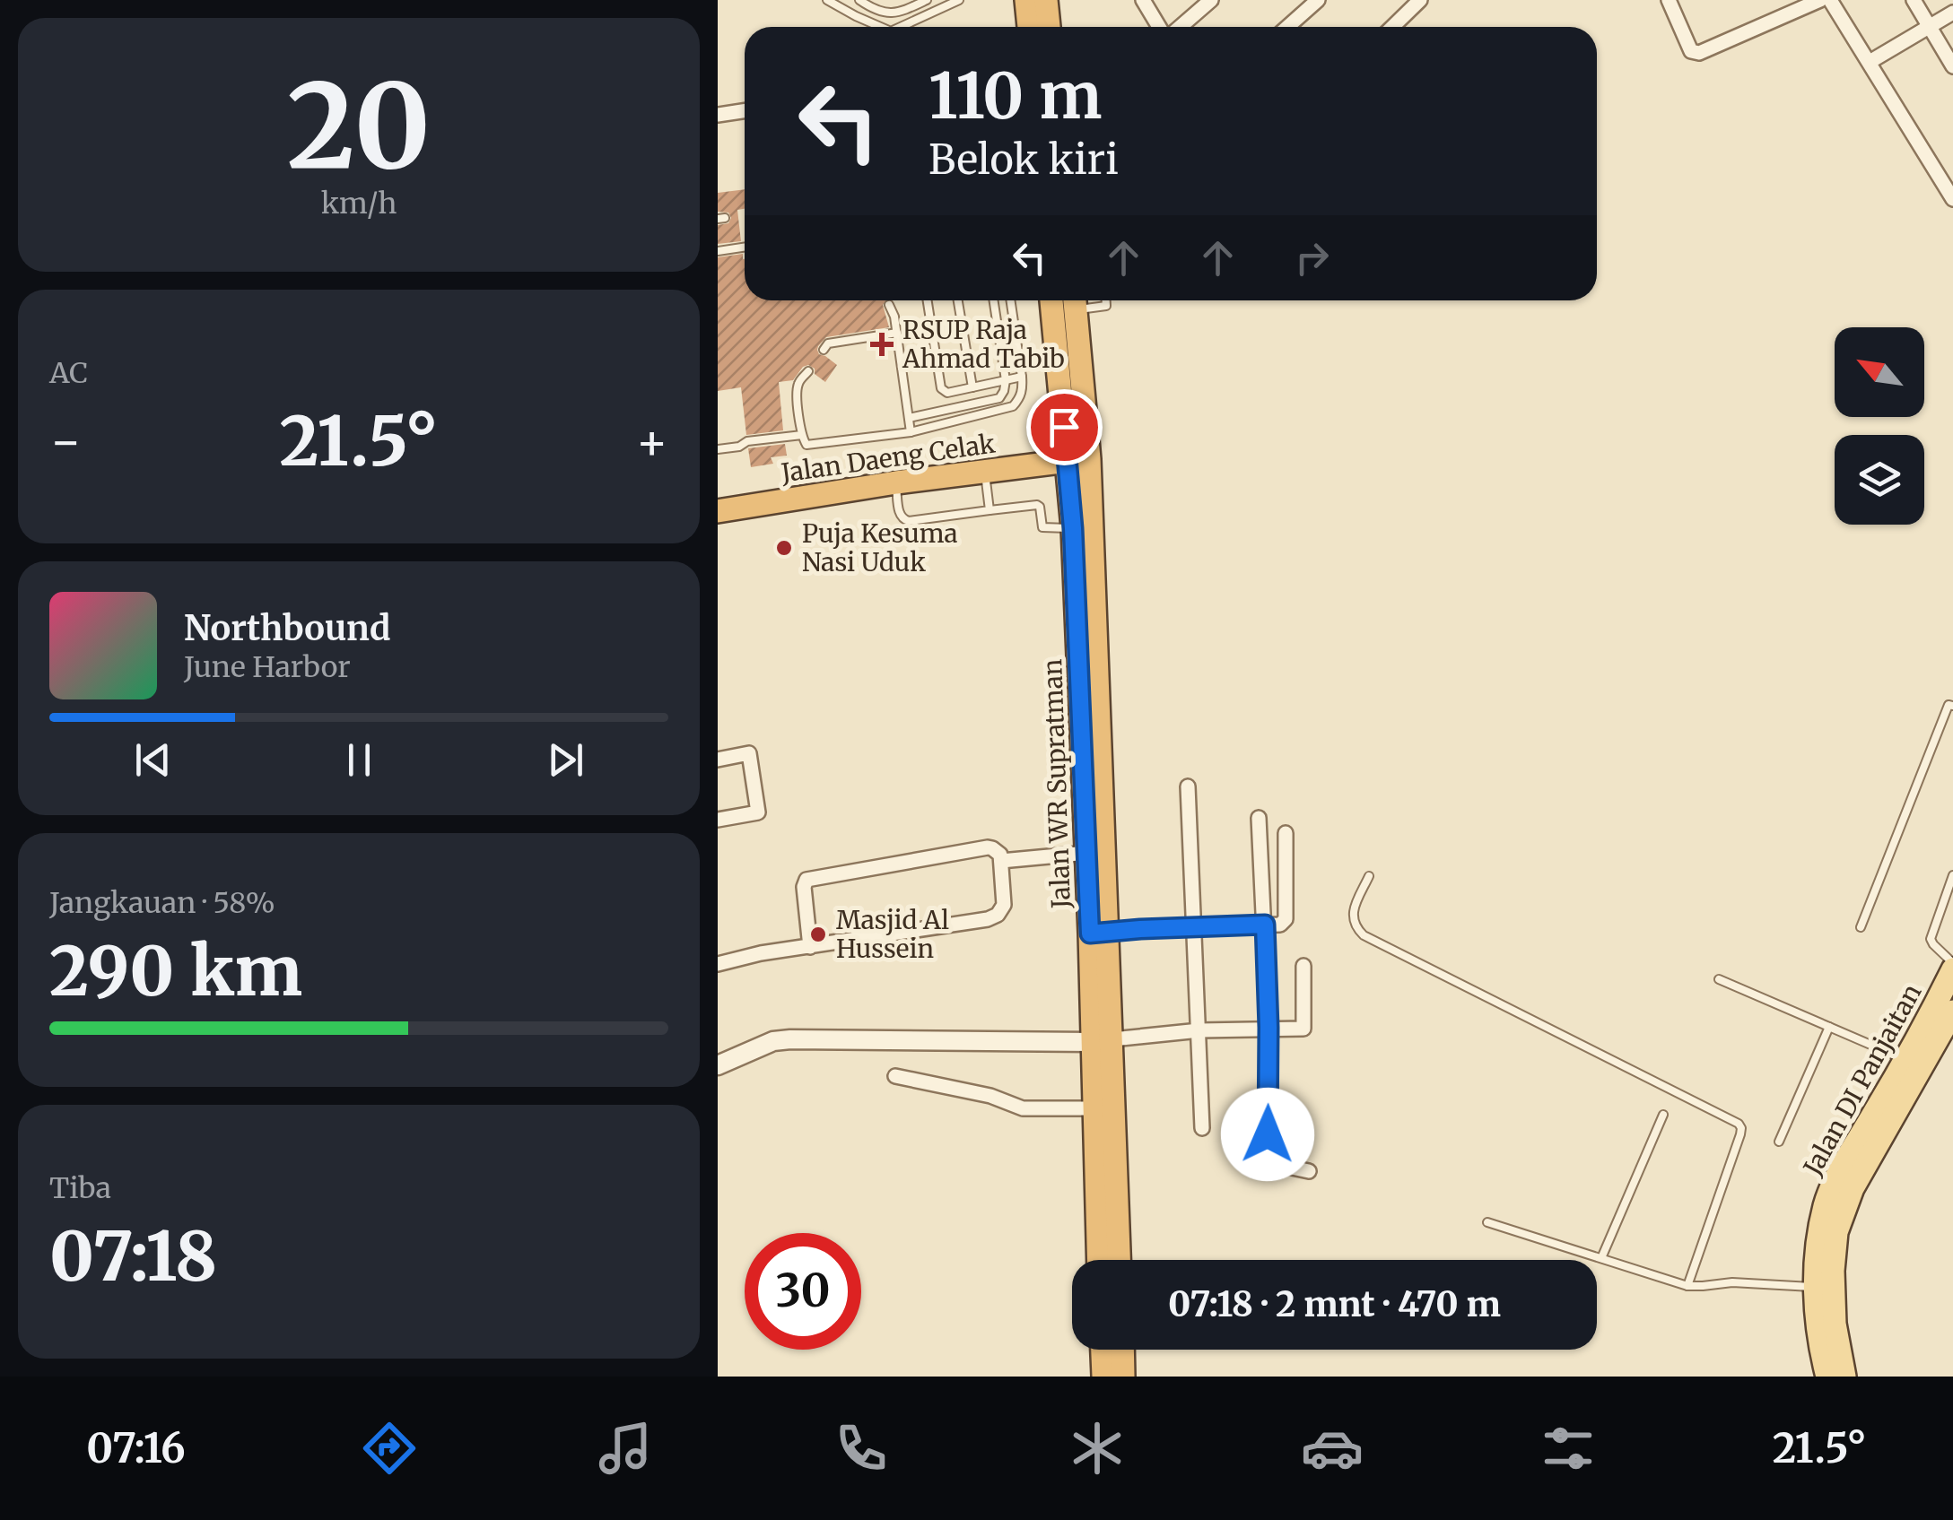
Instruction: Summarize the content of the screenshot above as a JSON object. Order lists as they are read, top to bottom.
{
  "streets": {
    "highway": ["Jalan Daeng Celak", "Jalan WR Supratman"],
    "main road": ["Jalan DI Panjaitan"]
  },
  "crossings": [
    ["Jalan Daeng Celak", "Jalan WR Supratman"]
  ],
  "places": {
    "health": ["RSUP Raja Ahmad Tabib"],
    "other": ["Puja Kesuma Nasi Uduk", "Masjid Al Hussein"]
  },
  "north": "top left",
  "page": {
    "tile": [
      ["20", "km/h"],
      "AC",
      ["Jangkauan · 58%", "290 km"],
      ["Tiba", "07:18"]
    ],
    "turn": ["110 m", "Belok kiri"],
    "heat": ["−", "21.5°", "+"],
    "song": ["Northbound", "June Harbor"],
    "limit": "30",
    "trip": "07:18 · 2 mnt · 470 m",
    "tabs": ["07:16", "21.5°"]
  }
}
